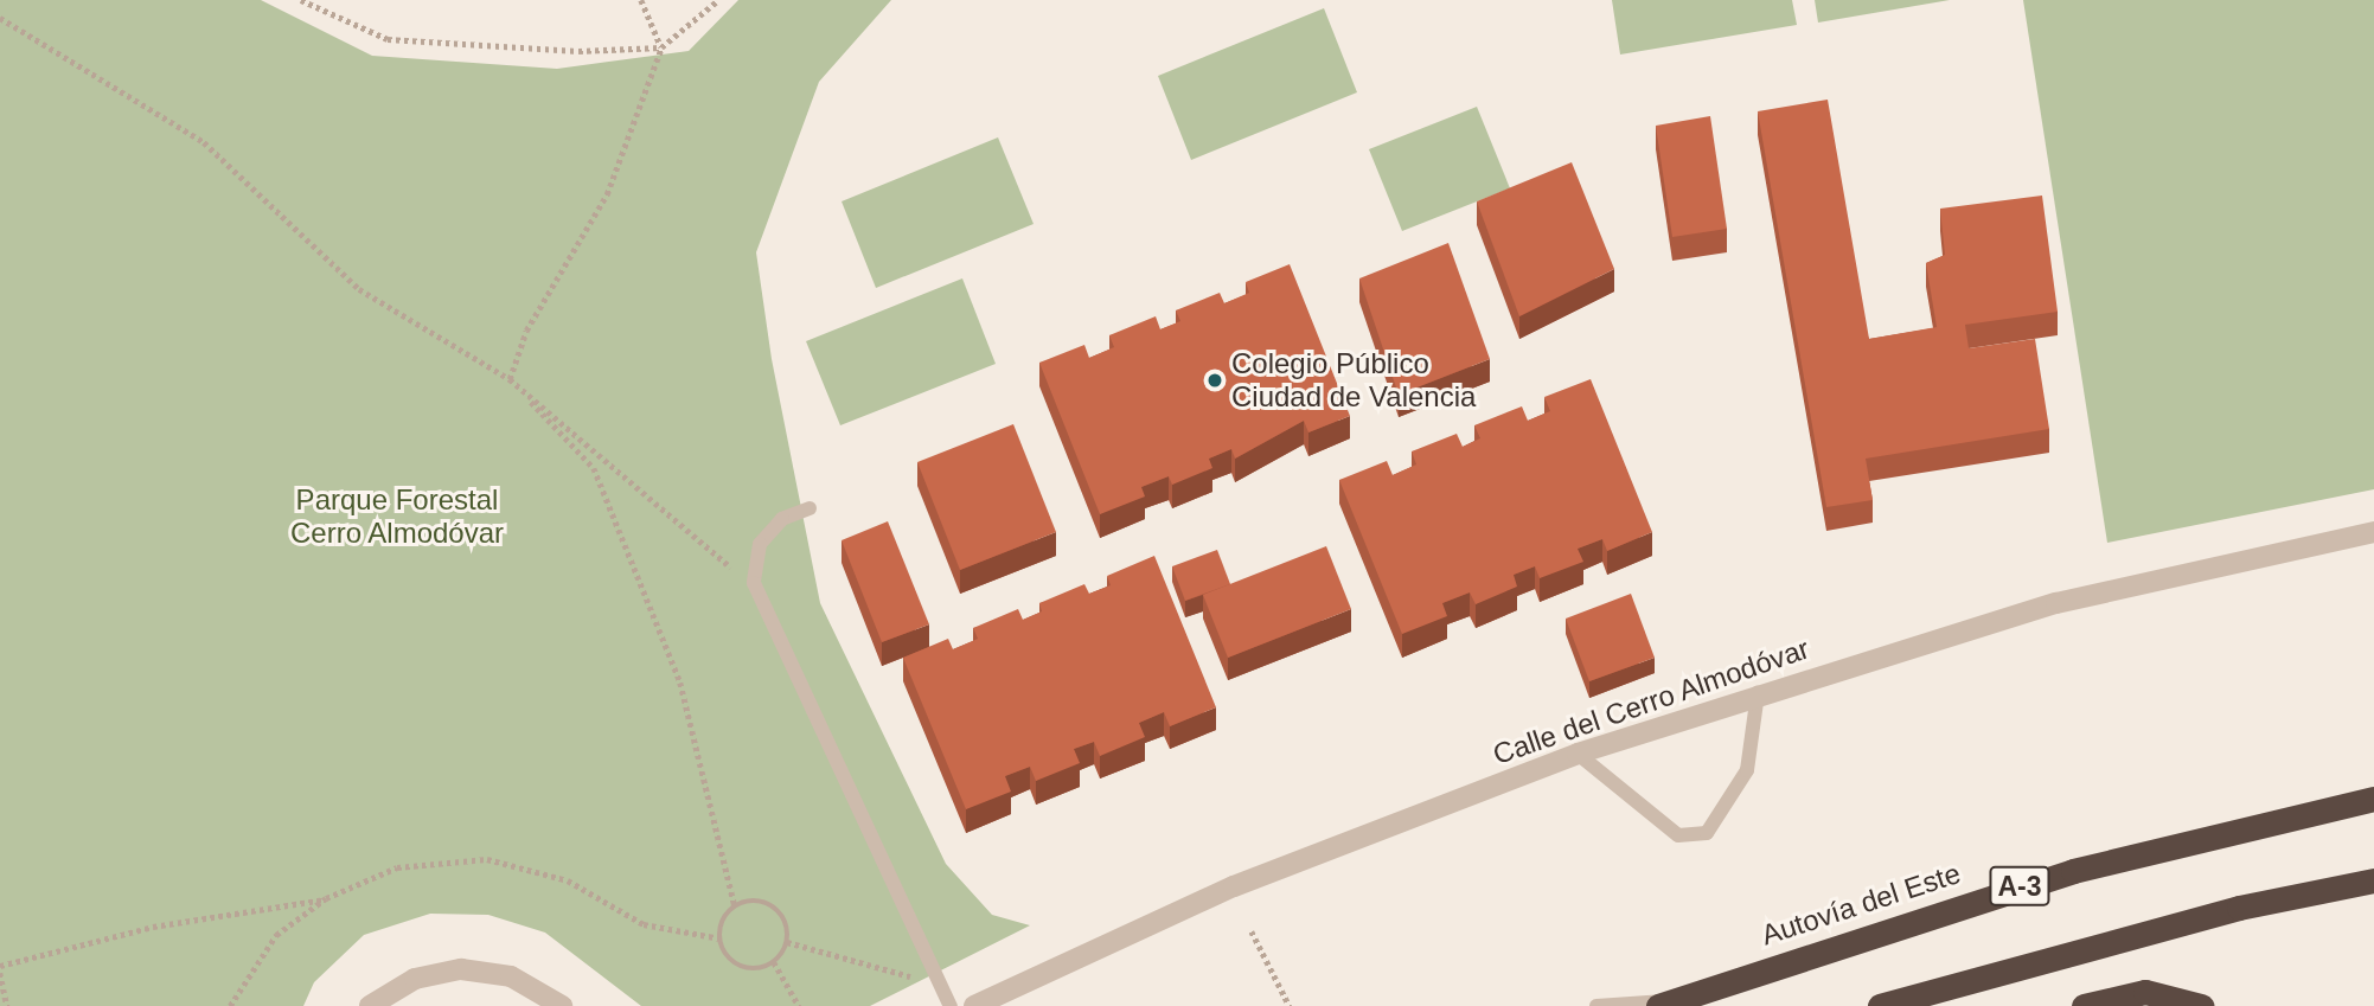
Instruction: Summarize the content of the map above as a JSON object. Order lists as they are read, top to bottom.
{
  "streets": {
    "highway": ["A-3", "Autovía del Este"],
    "street": ["Calle del Cerro Almodóvar"]
  },
  "parks": ["Parque Forestal Cerro Almodóvar"],
  "places": ["Colegio Público Ciudad de Valencia"]
}
